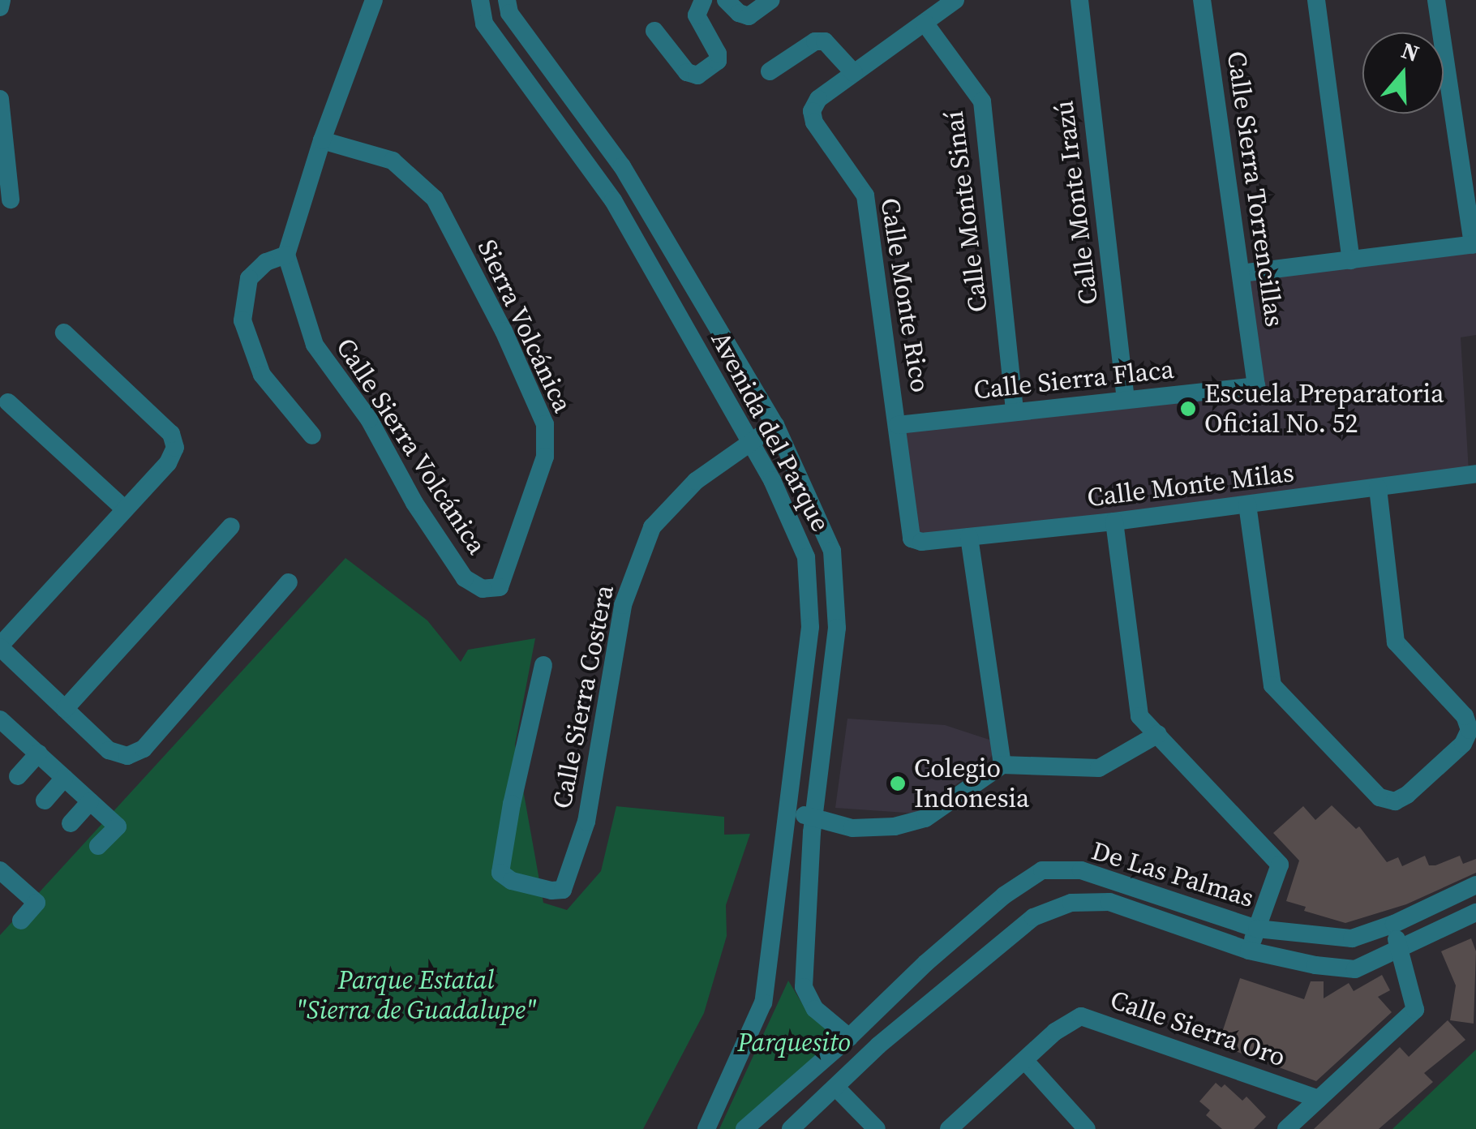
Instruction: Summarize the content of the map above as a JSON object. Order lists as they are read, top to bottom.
{
  "streets": {
    "street": [
      "Calle Sierra Torrencillas",
      "Calle Monte Irazú",
      "Calle Monte Sinaí",
      "Calle Monte Rico",
      "Sierra Volcánica",
      "Calle Sierra Flaca",
      "Avenida del Parque",
      "Calle Sierra Volcánica",
      "Calle Monte Milas",
      "Calle Sierra Costera",
      "De Las Palmas",
      "Calle Sierra Oro"
    ]
  },
  "crossings": [
    ["Calle Sierra Torrencillas", "Calle Sierra Flaca"],
    ["Calle Monte Irazú", "Calle Sierra Flaca"],
    ["Calle Monte Sinaí", "Calle Monte Rico"],
    ["Calle Monte Sinaí", "Calle Sierra Flaca"],
    ["Calle Monte Rico", "Calle Sierra Flaca"],
    ["Calle Monte Rico", "Calle Monte Milas"],
    ["Sierra Volcánica", "Calle Sierra Volcánica"],
    ["Avenida del Parque", "Calle Sierra Costera"],
    ["Avenida del Parque", "De Las Palmas"]
  ],
  "parks": ["Parque Estatal \"Sierra de Guadalupe\"", "Parquesito"],
  "places": ["Escuela Preparatoria Oficial No. 52", "Colegio Indonesia"],
  "north": "top"
}
